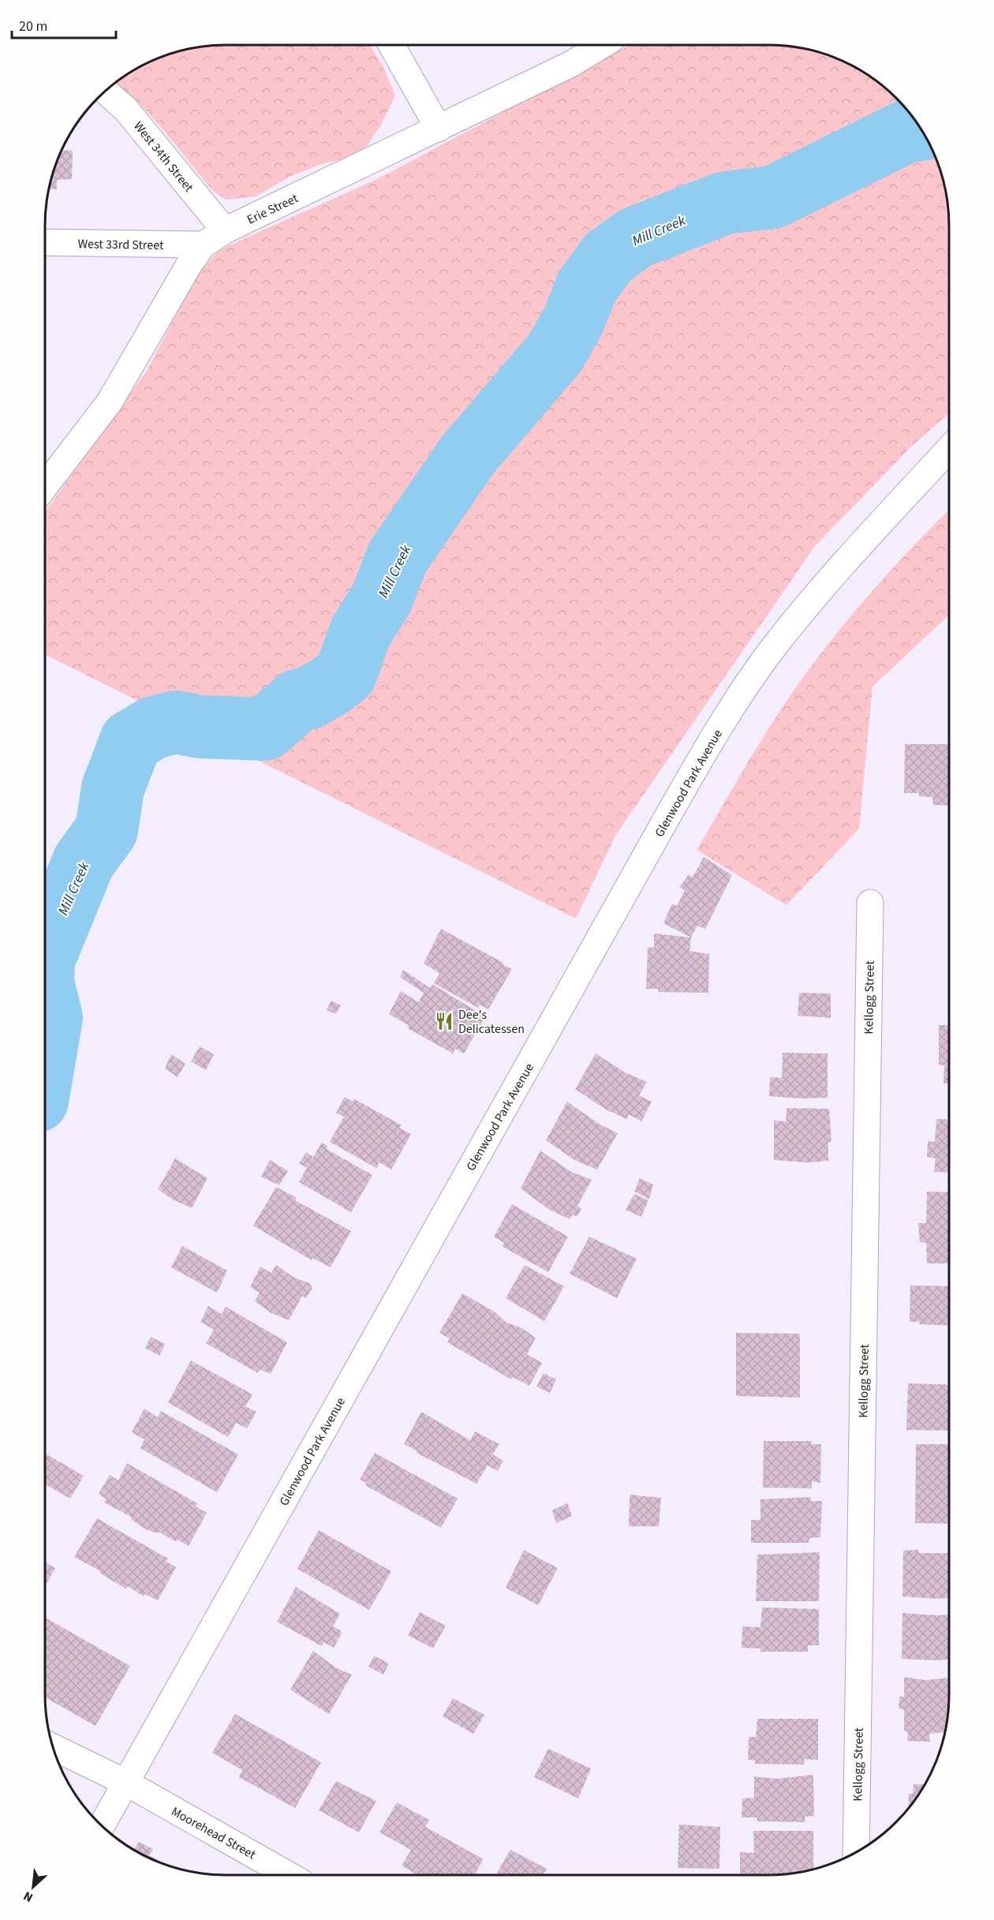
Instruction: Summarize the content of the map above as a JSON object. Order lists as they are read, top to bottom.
{
  "streets": {
    "street": [
      "West 34th Street",
      "Erie Street",
      "West 33rd Street",
      "Glenwood Park Avenue",
      "Kellogg Street",
      "Moorehead Street"
    ]
  },
  "crossings": [
    ["West 34th Street", "Erie Street"],
    ["Erie Street", "West 33rd Street"],
    ["Glenwood Park Avenue", "Moorehead Street"]
  ],
  "water": ["Mill Creek"],
  "places": {
    "restaurant": ["Dee's Delicatessen"]
  },
  "scale_bar": "20 m",
  "north": "bottom left"
}
